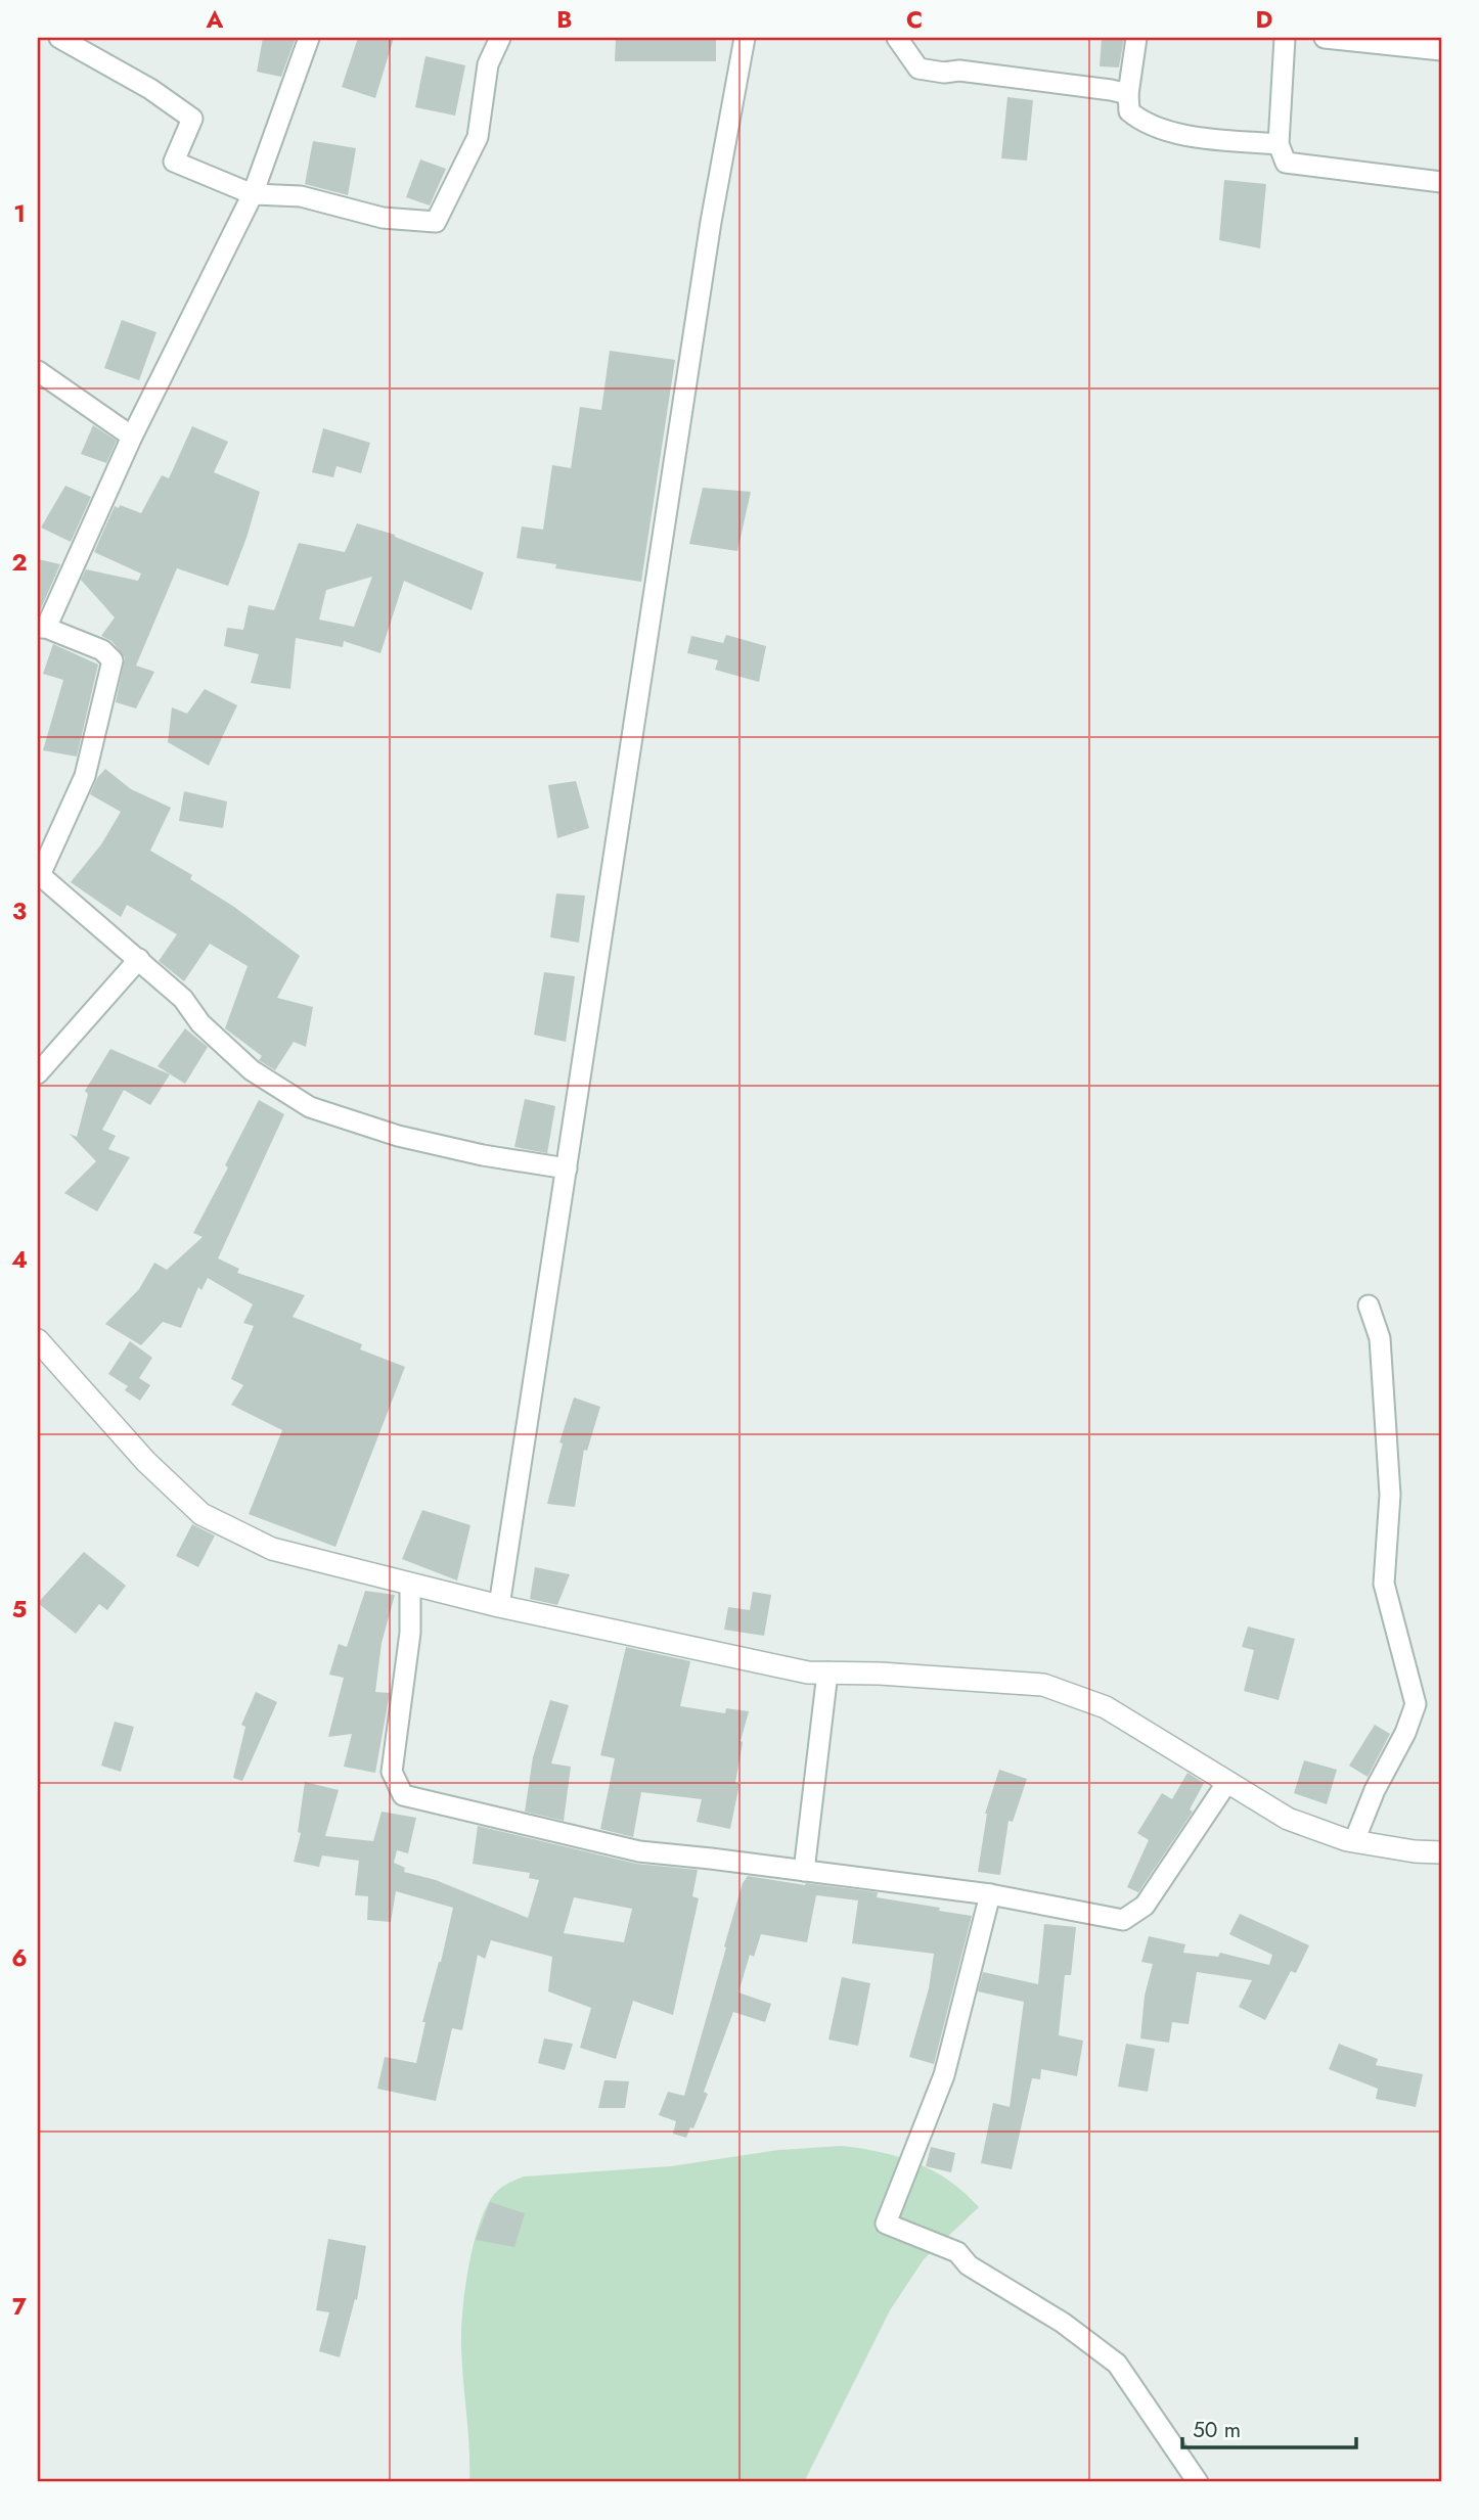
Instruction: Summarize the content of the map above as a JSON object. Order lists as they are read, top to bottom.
{
  "scale_bar": "50 m",
  "grid": {
    "columns": [
      "A",
      "B",
      "C",
      "D"
    ],
    "rows": [
      "1",
      "2",
      "3",
      "4",
      "5",
      "6",
      "7"
    ]
  }
}
